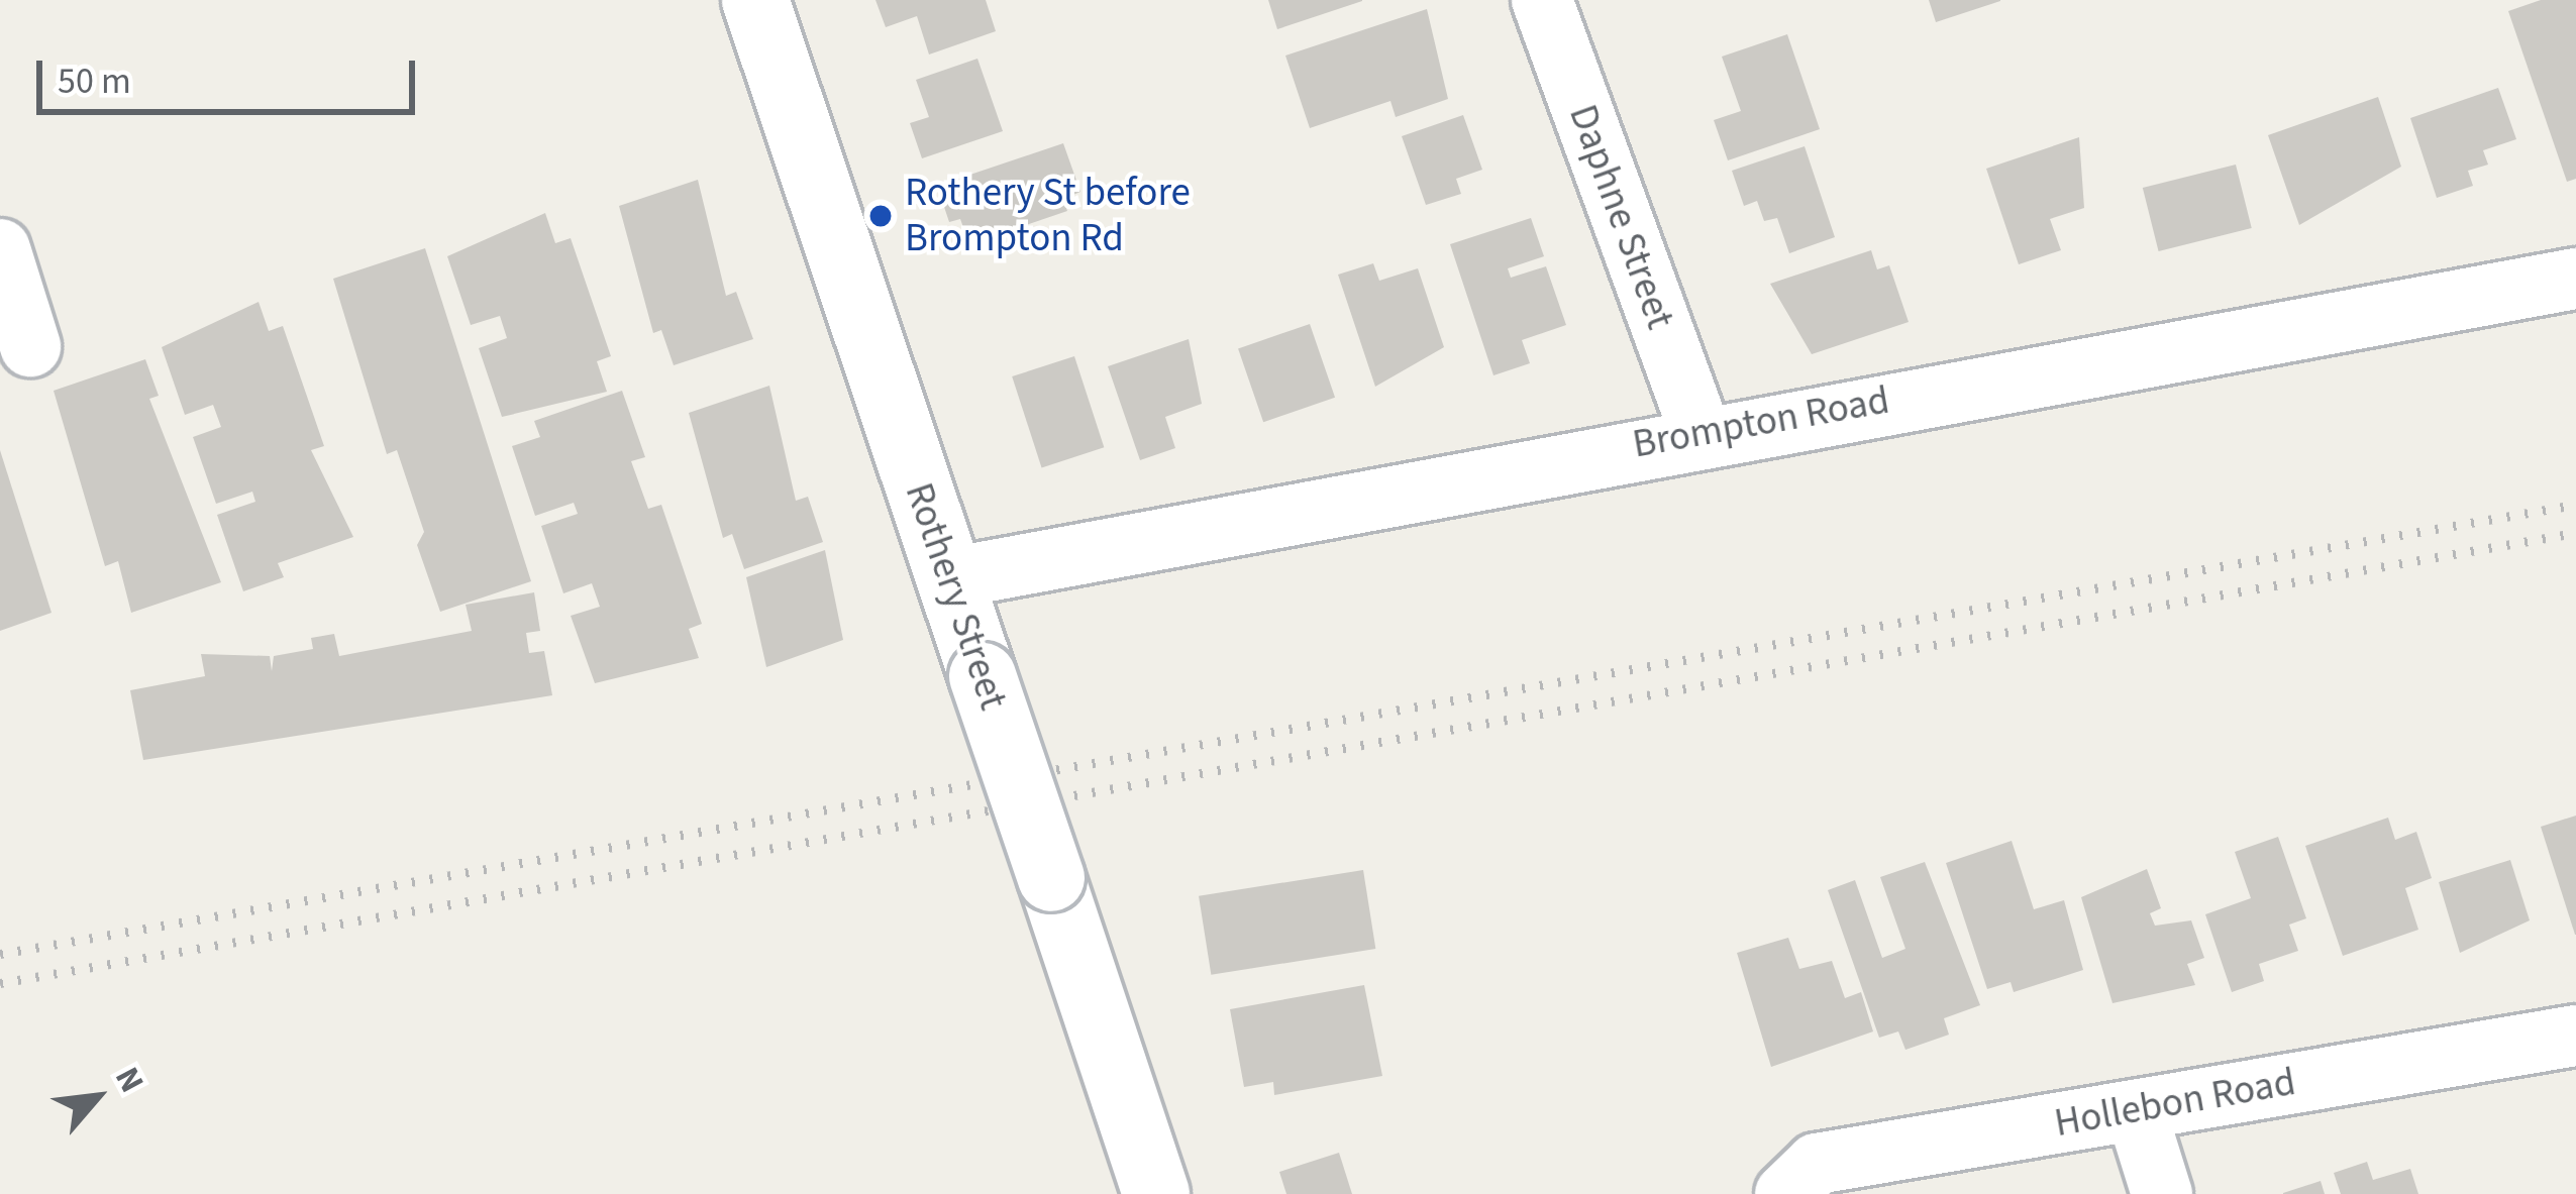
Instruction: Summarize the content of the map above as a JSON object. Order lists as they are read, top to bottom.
{
  "streets": {
    "main road": ["Rothery Street"],
    "street": ["Daphne Street", "Brompton Road", "Hollebon Road"]
  },
  "crossings": [
    ["Daphne Street", "Brompton Road"],
    ["Brompton Road", "Rothery Street"]
  ],
  "places": ["Rothery St before Brompton Rd"],
  "scale_bar": "50 m",
  "north": "top right"
}
